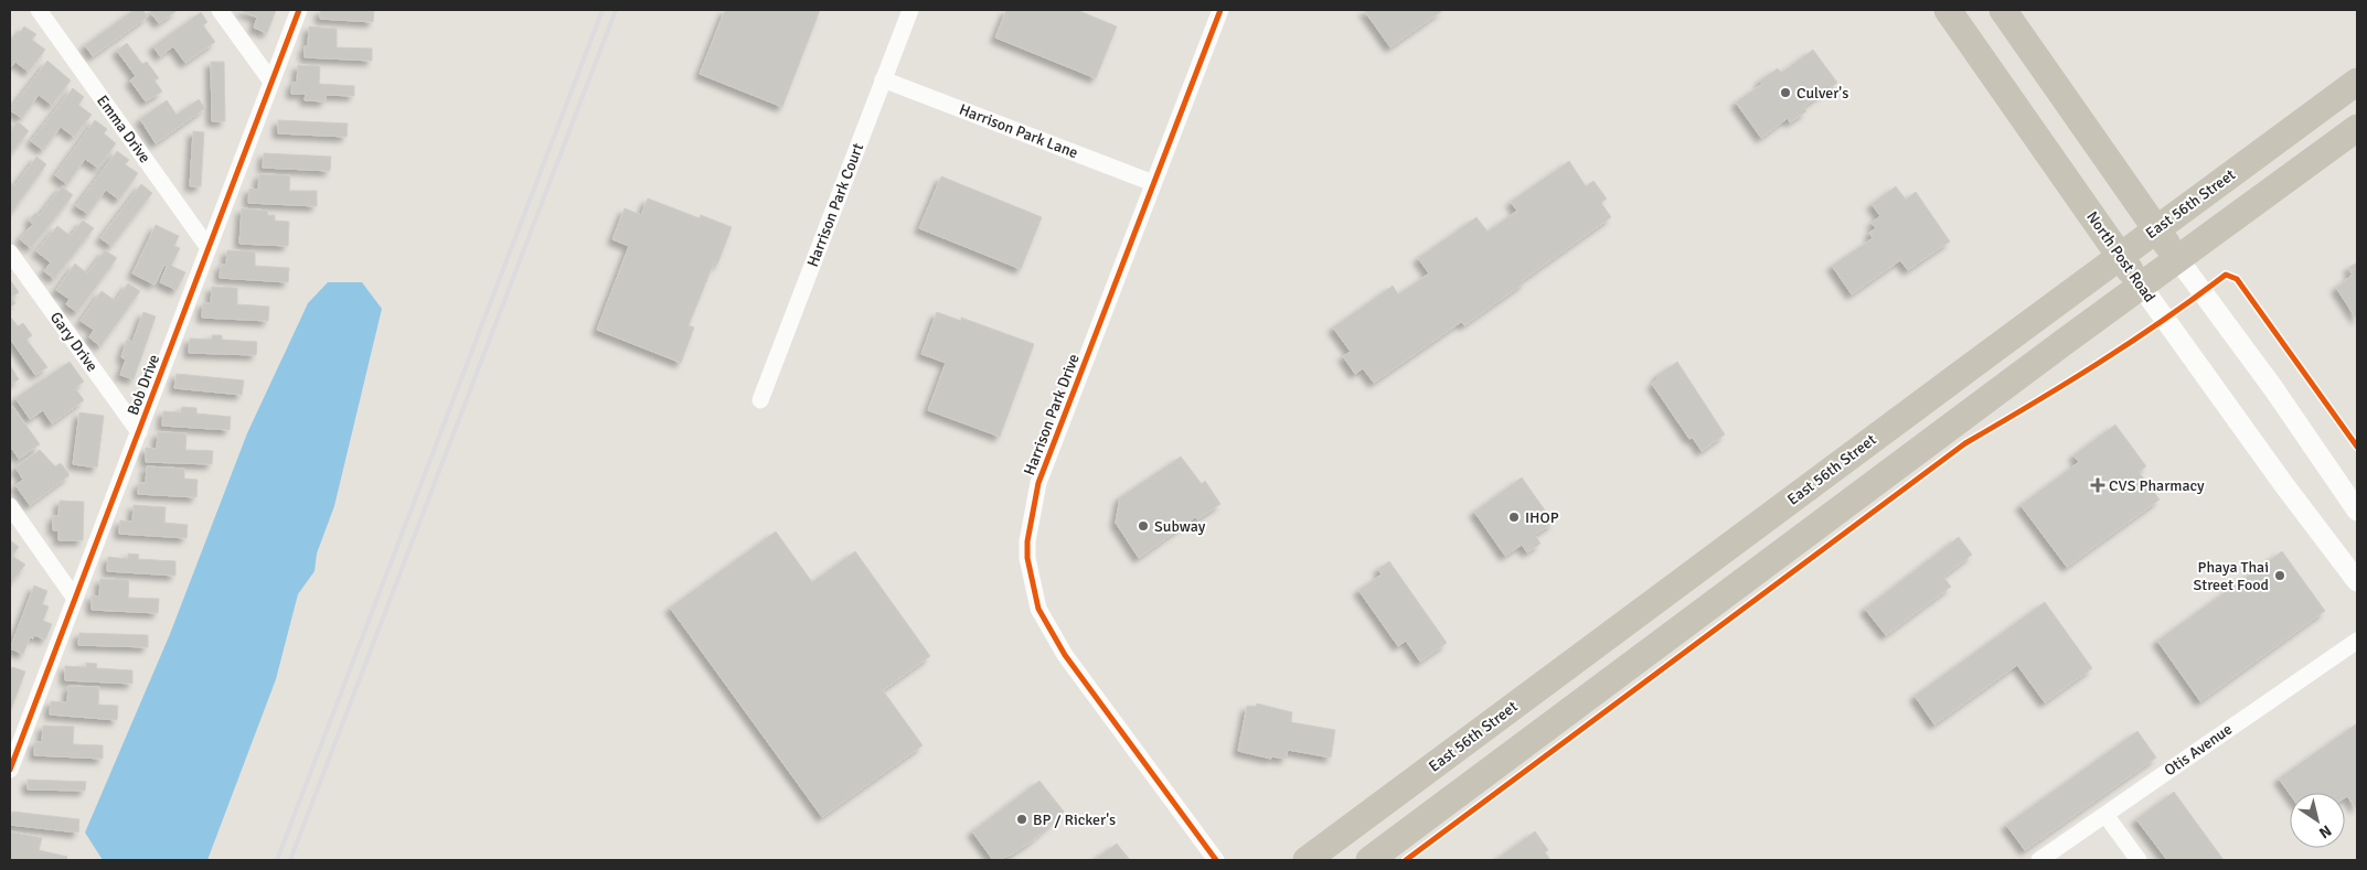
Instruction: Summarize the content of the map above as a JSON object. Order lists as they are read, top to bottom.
{
  "streets": {
    "main road": ["East 56th Street", "North Post Road"],
    "street": [
      "Emma Drive",
      "Harrison Park Lane",
      "Harrison Park Court",
      "Gary Drive",
      "Bob Drive",
      "Harrison Park Drive",
      "Otis Avenue"
    ]
  },
  "crossings": [
    ["Emma Drive", "Bob Drive"],
    ["Harrison Park Lane", "Harrison Park Court"],
    ["Harrison Park Lane", "Harrison Park Drive"],
    ["East 56th Street", "North Post Road"],
    ["Gary Drive", "Bob Drive"]
  ],
  "places": {
    "other": [
      "Culver's",
      "IHOP",
      "Subway",
      "Phaya Thai Street Food",
      "BP / Ricker's"
    ],
    "health": ["CVS Pharmacy"]
  },
  "north": "bottom right"
}
